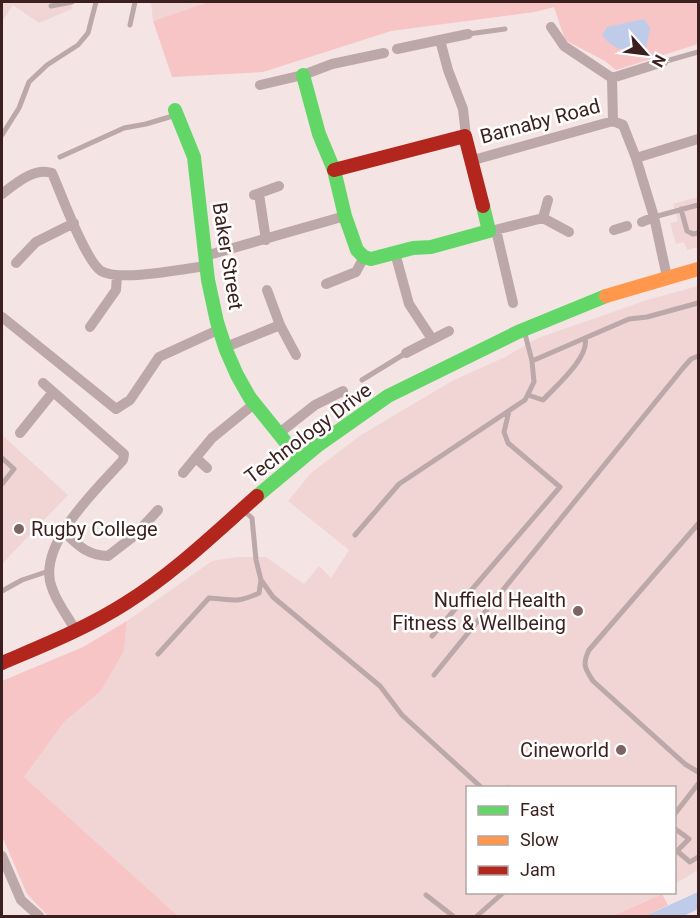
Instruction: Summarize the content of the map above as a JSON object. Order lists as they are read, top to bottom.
{
  "streets": {
    "street": ["Barnaby Road", "Baker Street", "Technology Drive"]
  },
  "crossings": [
    ["Barnaby Road", "Technology Drive"],
    ["Baker Street", "Technology Drive"]
  ],
  "places": ["Rugby College", "Nuffield Health Fitness & Wellbeing", "Cineworld"],
  "legend": ["Fast", "Slow", "Jam"],
  "north": "bottom right"
}
